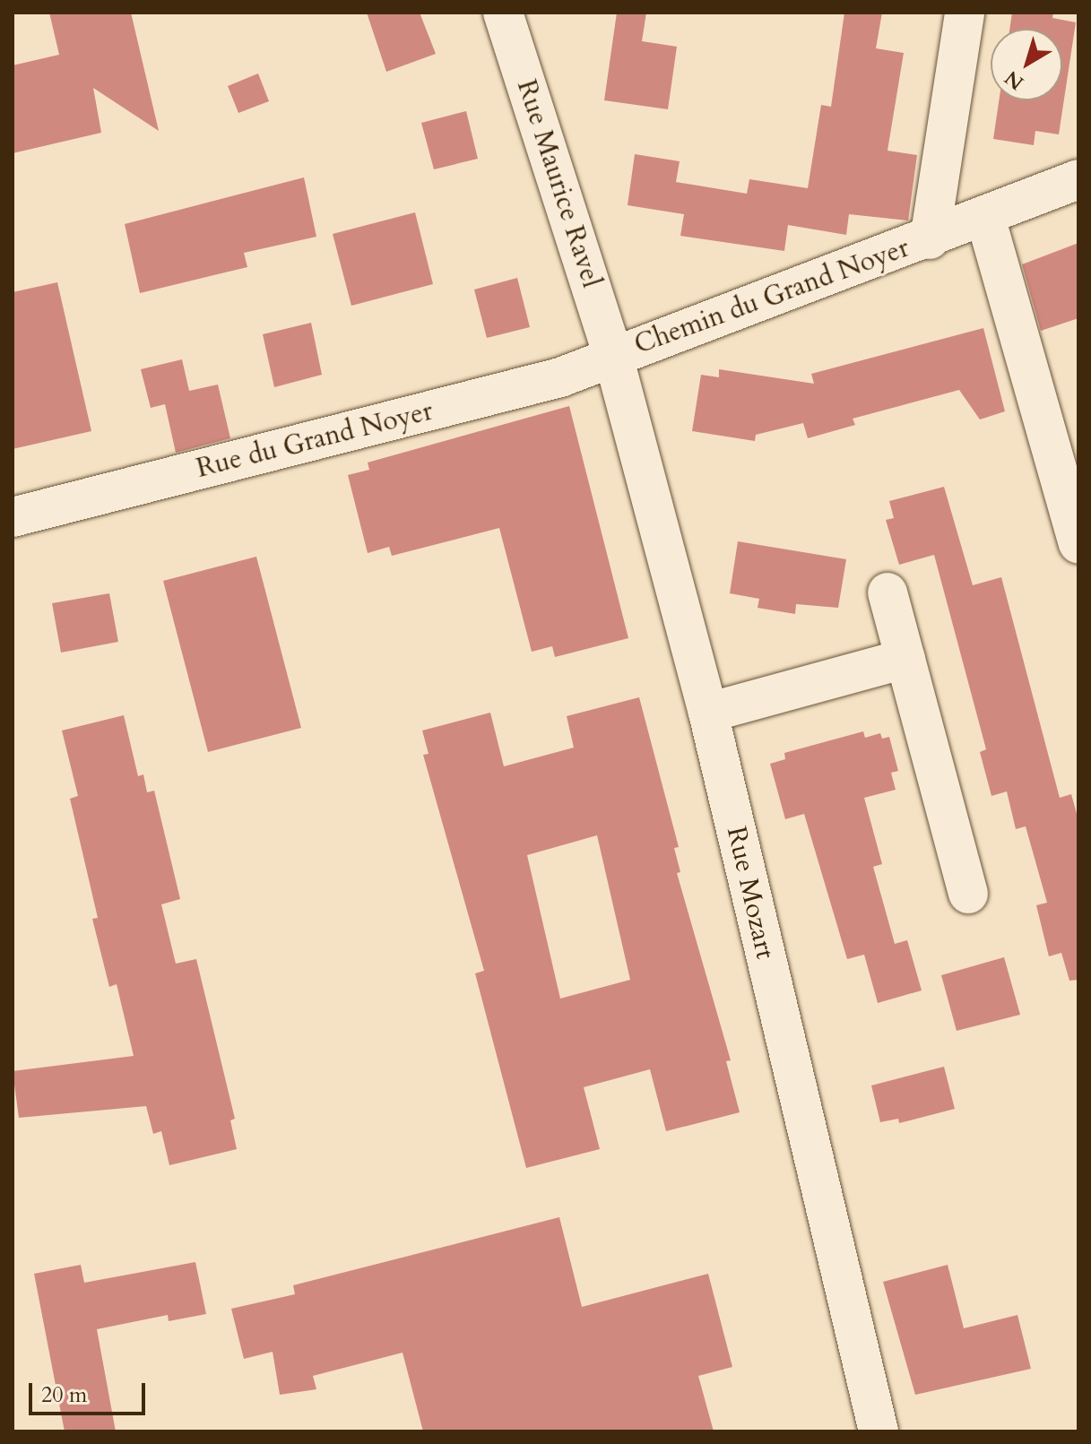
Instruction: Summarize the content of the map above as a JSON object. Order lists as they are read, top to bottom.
{
  "streets": {
    "street": [
      "Rue Maurice Ravel",
      "Chemin du Grand Noyer",
      "Rue du Grand Noyer",
      "Rue Mozart"
    ]
  },
  "crossings": [
    ["Rue Maurice Ravel", "Chemin du Grand Noyer"],
    ["Rue Maurice Ravel", "Rue du Grand Noyer"],
    ["Rue Maurice Ravel", "Rue Mozart"],
    ["Chemin du Grand Noyer", "Rue du Grand Noyer"],
    ["Chemin du Grand Noyer", "Rue Mozart"],
    ["Rue du Grand Noyer", "Rue Mozart"]
  ],
  "scale_bar": "20 m",
  "north": "bottom left"
}
